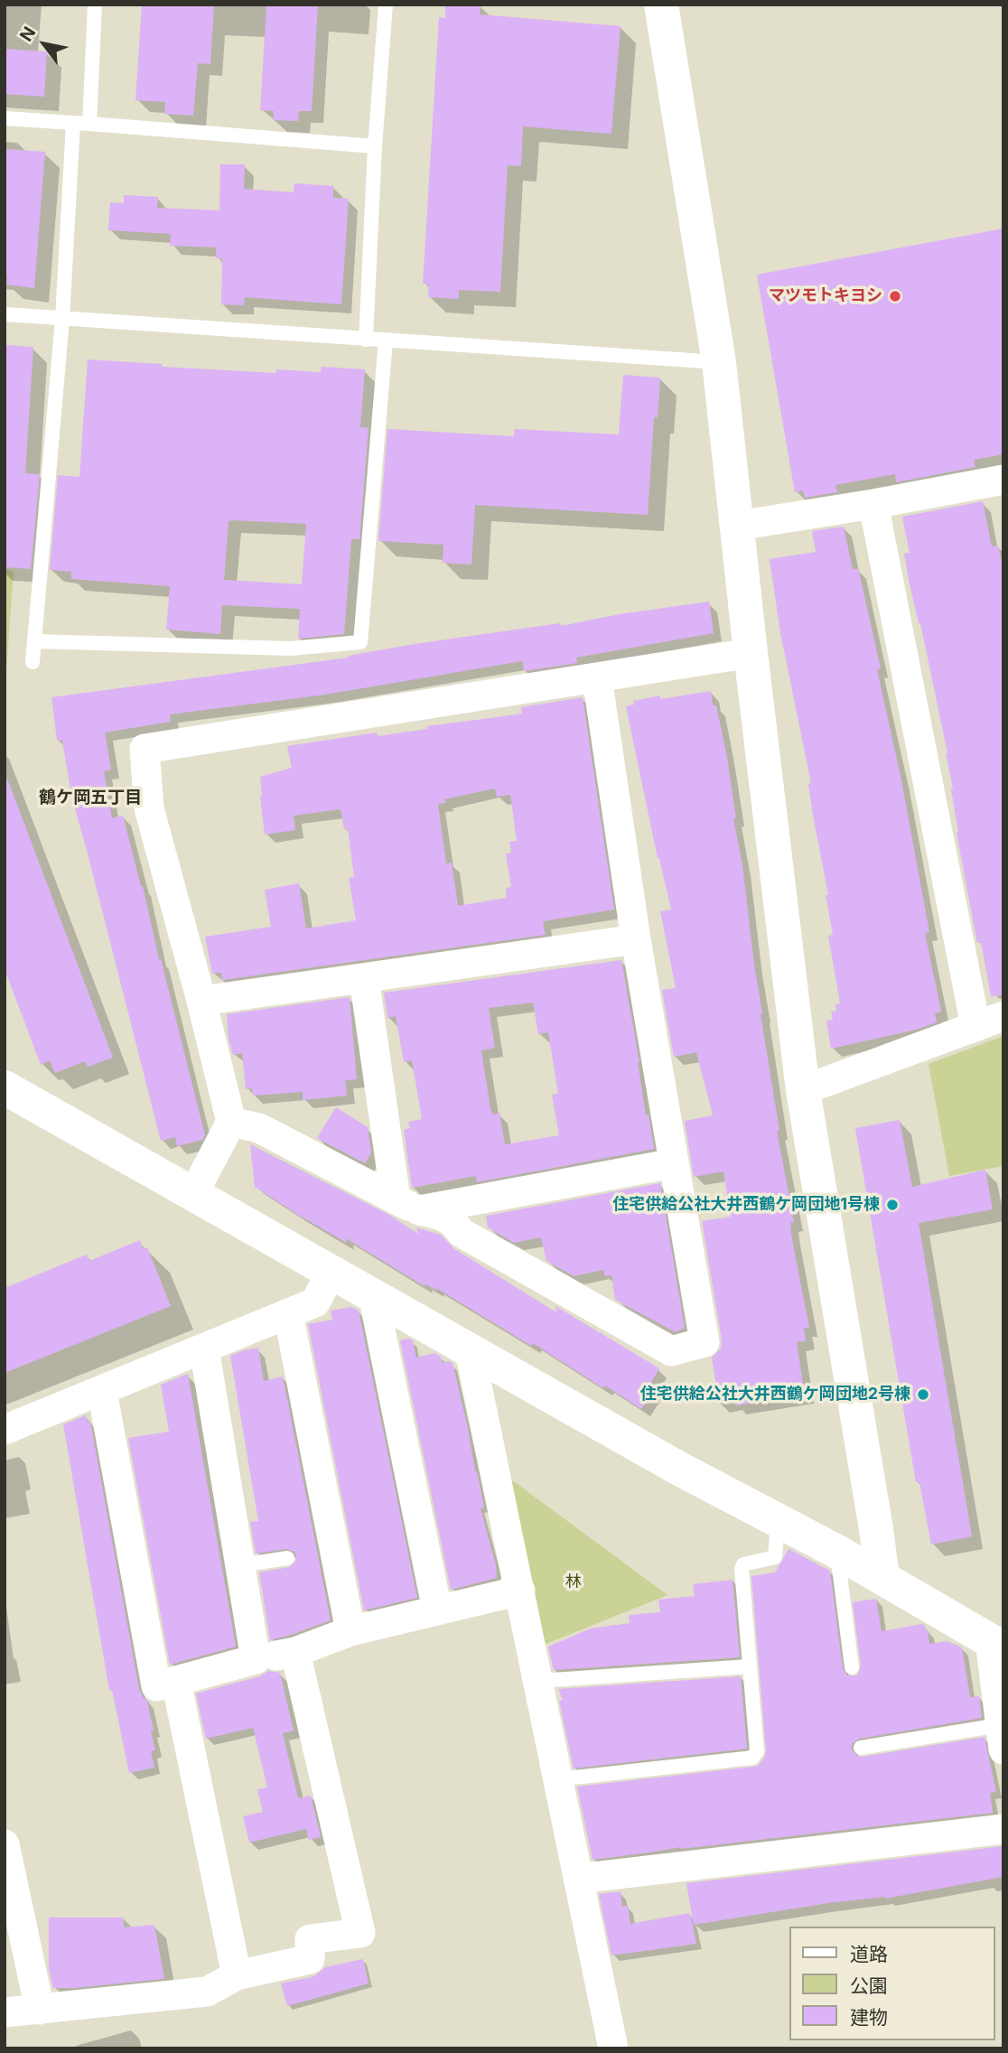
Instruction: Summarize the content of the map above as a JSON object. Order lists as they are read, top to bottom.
{
  "districts": ["鶴ケ岡五丁目"],
  "parks": ["林"],
  "places": ["マツモトキヨシ", "住宅供給公社大井西鶴ケ岡団地1号棟", "住宅供給公社大井西鶴ケ岡団地2号棟"],
  "legend": ["道路", "公園", "建物"],
  "north": "top left"
}
